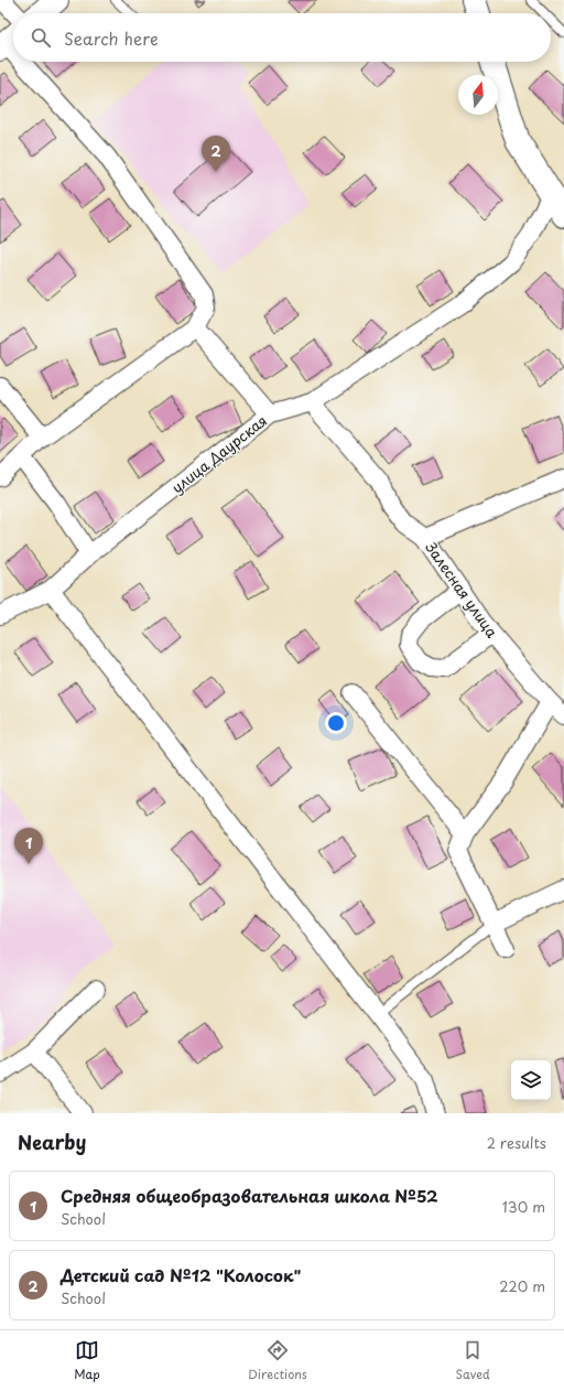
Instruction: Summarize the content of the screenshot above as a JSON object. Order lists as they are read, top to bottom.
{
  "streets": {
    "street": ["улица Даурская", "Залесная улица"]
  },
  "crossings": [
    ["улица Даурская", "Залесная улица"]
  ],
  "north": "top",
  "page": {
    "search": "Search here",
    "pins": ["2", "1"],
    "heading": ["Nearby", "2 results"],
    "list": [
      {
        "mark": "1",
        "name": "Средняя общеобразовательная школа №52",
        "note": "School",
        "value": "130 m"
      },
      {
        "mark": "2",
        "name": "Детский сад №12 \"Колосок\"",
        "note": "School",
        "value": "220 m"
      }
    ],
    "nav": ["Map", "Directions", "Saved"]
  }
}
